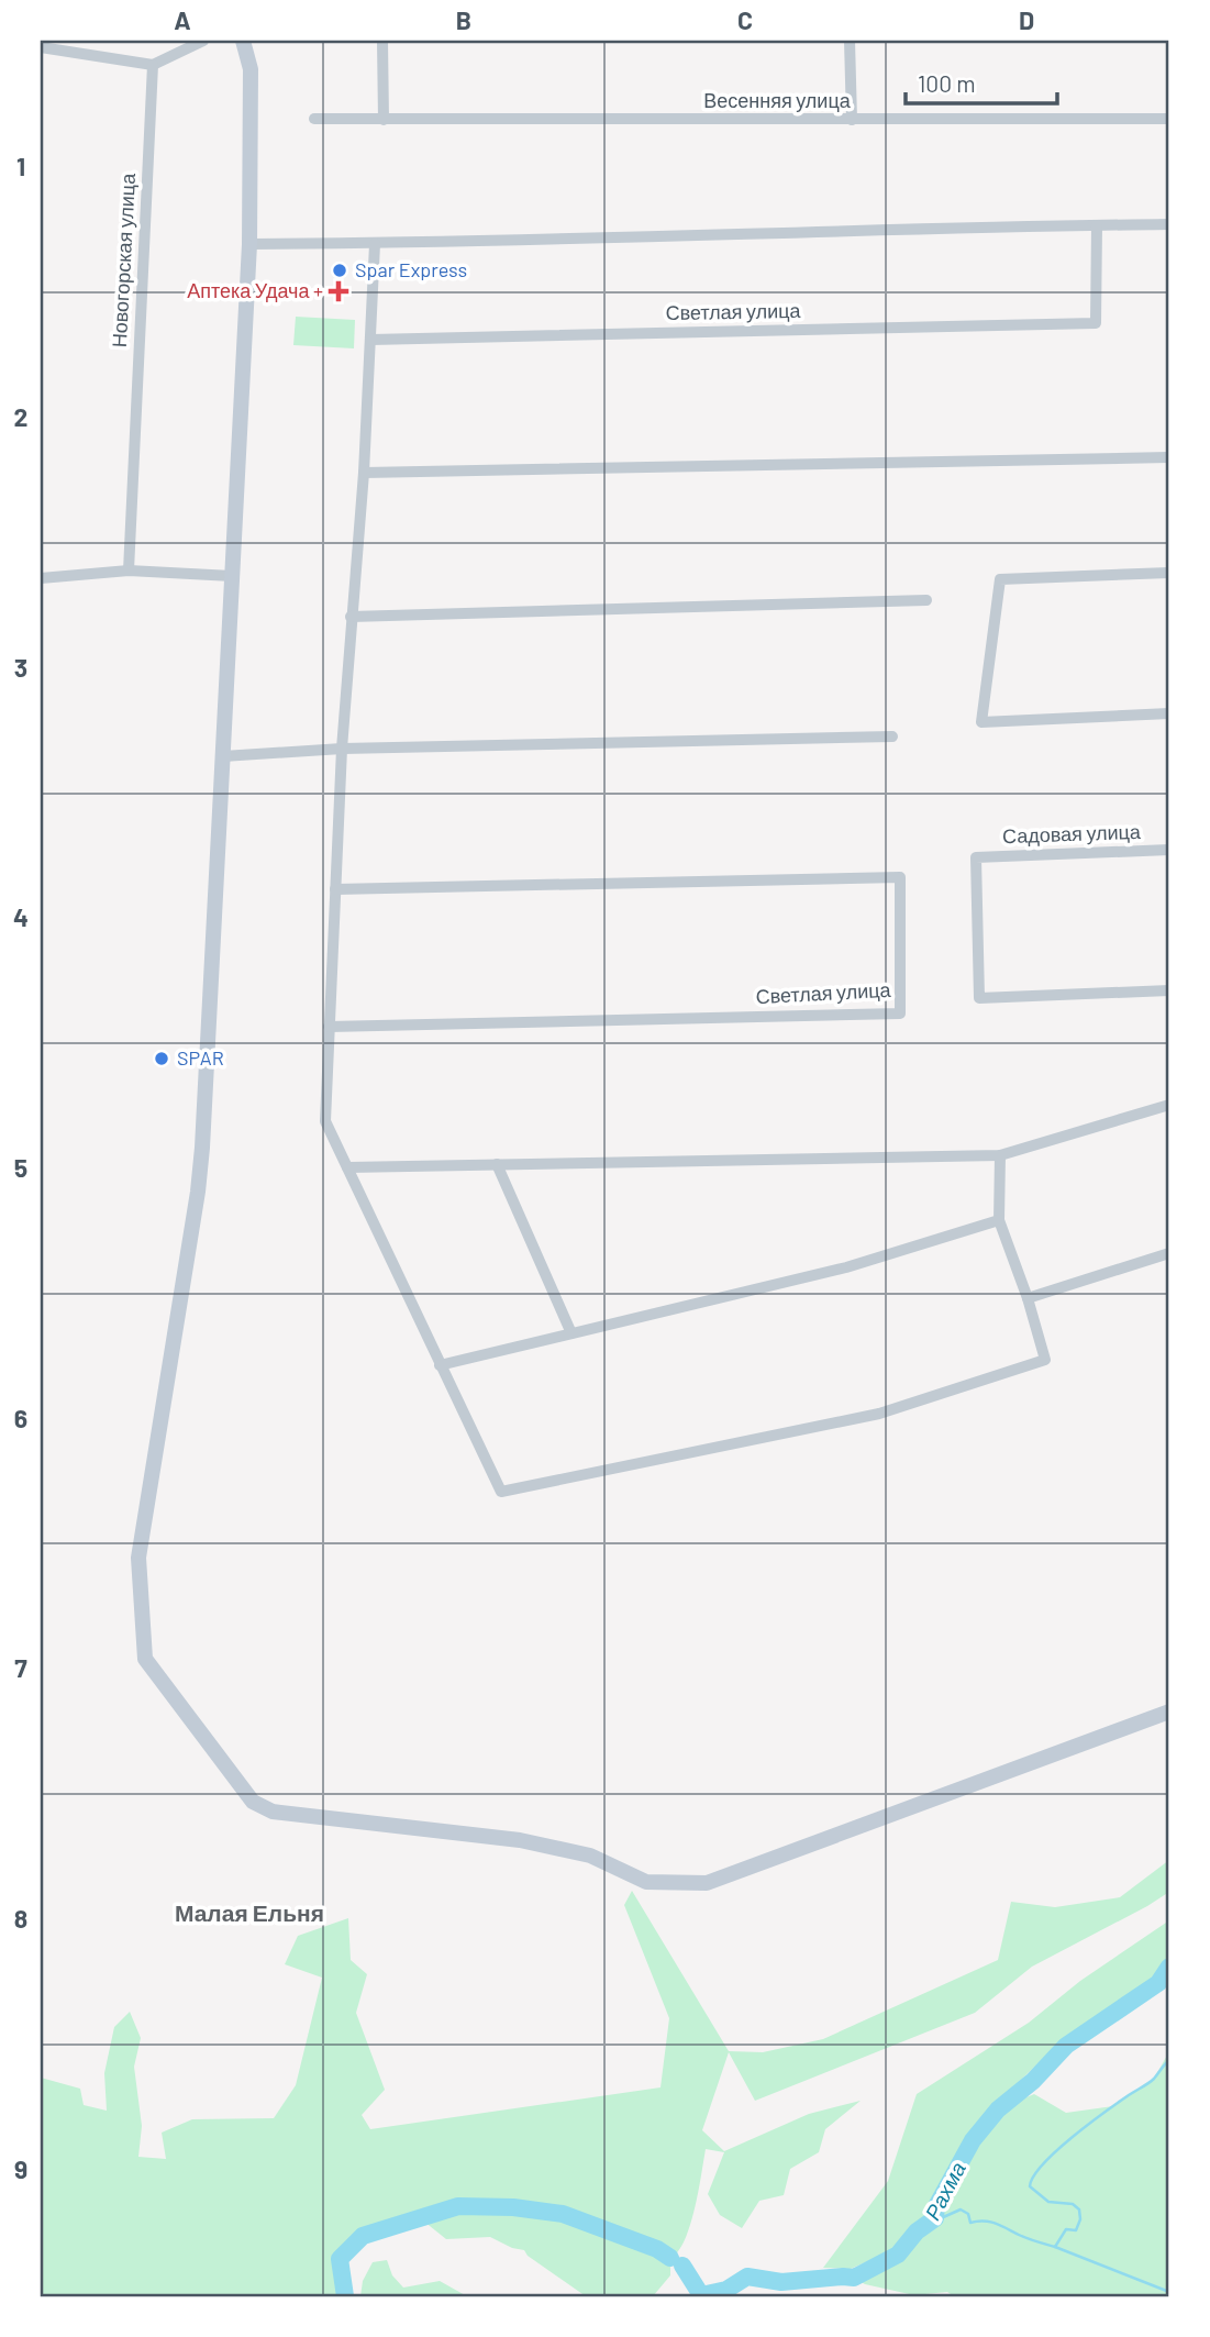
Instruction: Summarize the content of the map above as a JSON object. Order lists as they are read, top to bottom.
{
  "streets": {
    "street": [
      "Весенняя улица",
      "Новогорская улица",
      "Светлая улица",
      "Садовая улица"
    ]
  },
  "districts": ["Малая Ельня"],
  "water": ["Рахма"],
  "places": {
    "other": ["Spar Express", "SPAR"],
    "health": ["Аптека Удача +"]
  },
  "scale_bar": "100 m",
  "grid": {
    "columns": [
      "A",
      "B",
      "C",
      "D"
    ],
    "rows": [
      "1",
      "2",
      "3",
      "4",
      "5",
      "6",
      "7",
      "8",
      "9"
    ]
  }
}
